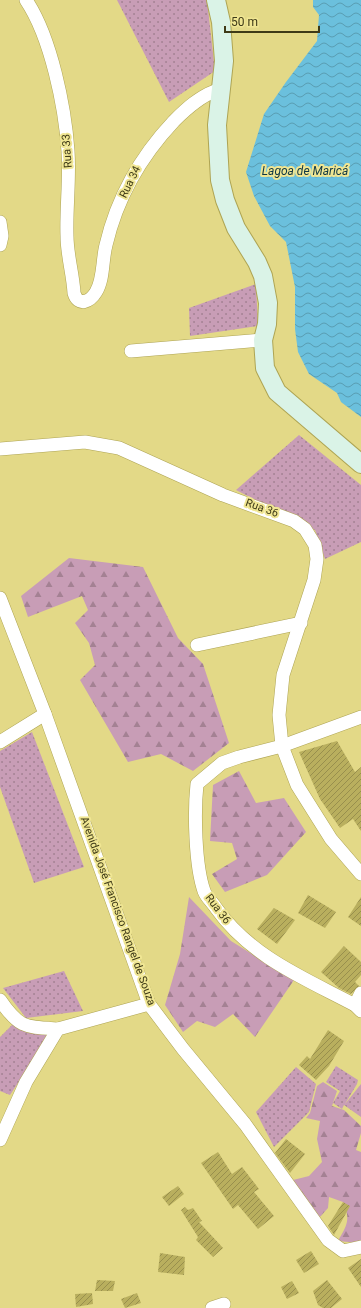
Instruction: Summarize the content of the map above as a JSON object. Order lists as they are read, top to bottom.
{
  "streets": {
    "street": [
      "Rua 33",
      "Rua 34",
      "Rua 36",
      "Avenida José Francisco Rangel de Souza"
    ]
  },
  "crossings": [
    ["Rua 33", "Rua 34"]
  ],
  "water": ["Lagoa de Maricá"],
  "scale_bar": "50 m"
}
